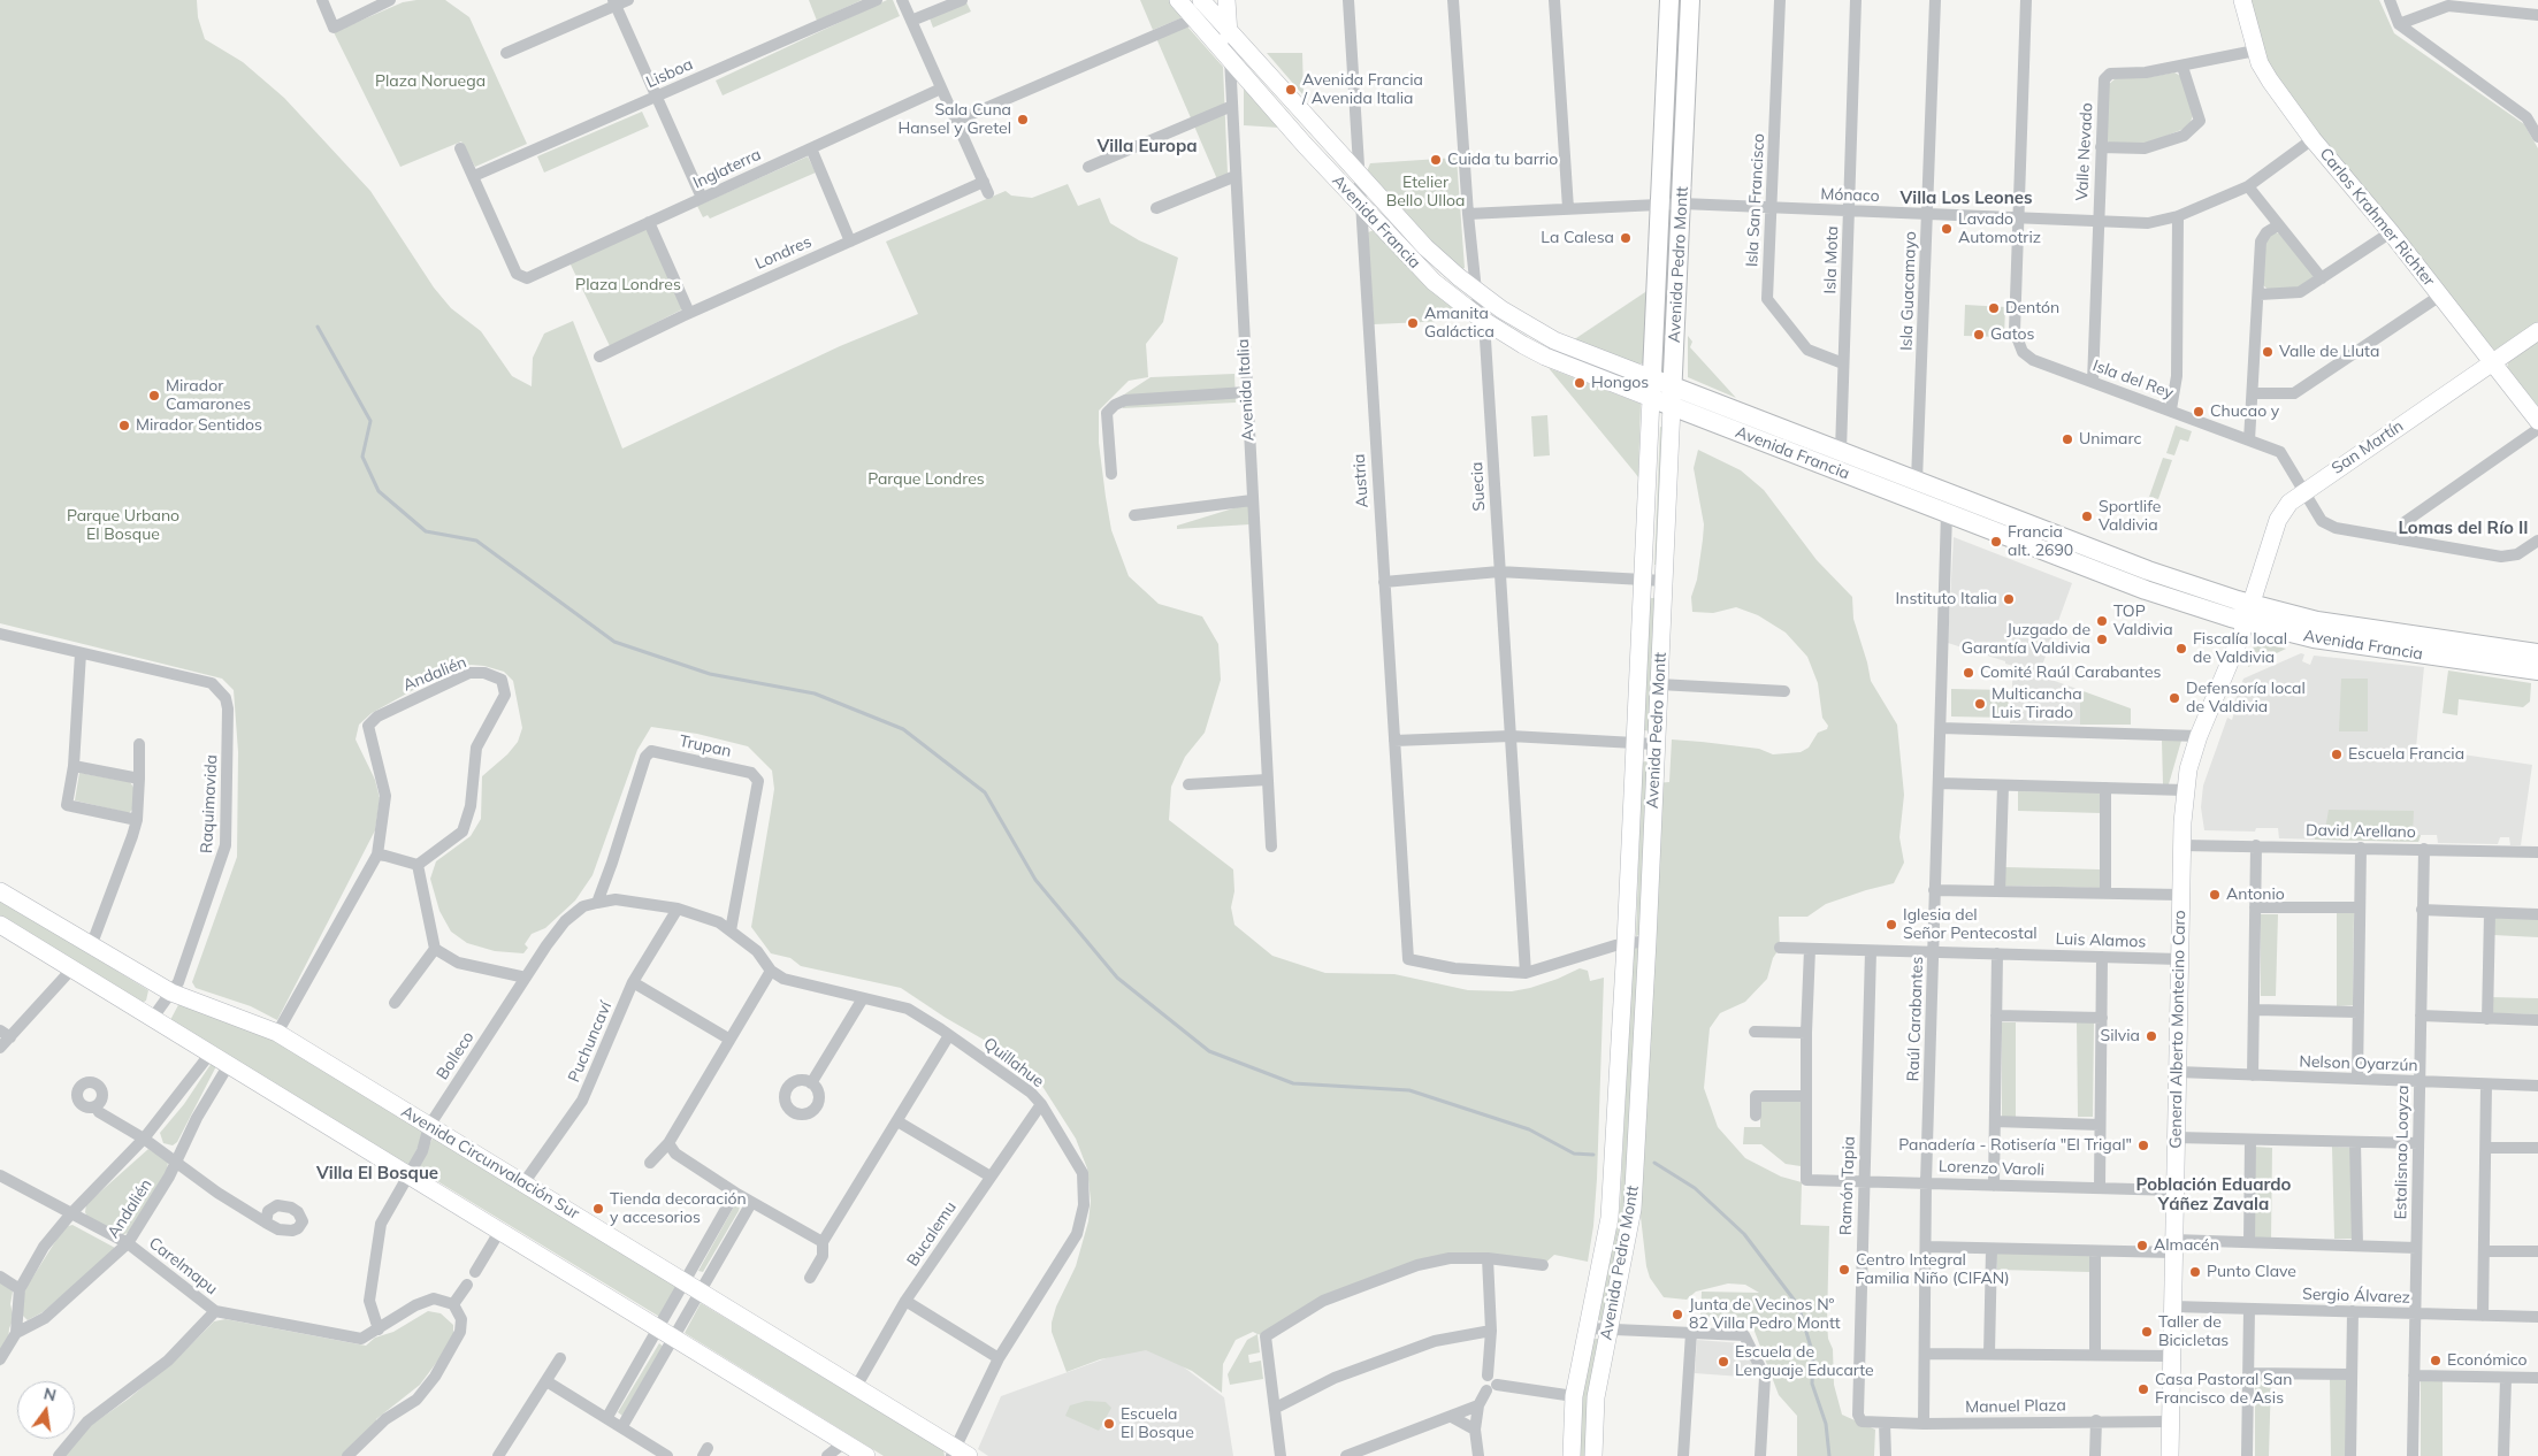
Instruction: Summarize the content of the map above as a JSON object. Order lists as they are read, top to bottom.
{
  "streets": {
    "main road": [
      "Carlos Krahmer Richter",
      "Avenida Francia",
      "Avenida Pedro Montt",
      "Avenida Italia",
      "San Martín",
      "General Alberto Montecino Caro",
      "Avenida Circunvalación Sur"
    ],
    "street": [
      "Lisboa",
      "Valle Nevado",
      "Inglaterra",
      "Mónaco",
      "Isla San Francisco",
      "Londres",
      "Isla Mota",
      "Isla Guacamayo",
      "Isla del Rey",
      "Austria",
      "Suecia",
      "Andalién",
      "Trupan",
      "Raquimavida",
      "David Arellano",
      "Luis Alamos",
      "Raúl Carabantes",
      "Puchuncaví",
      "Bolleco",
      "Quillahue",
      "Nelson Oyarzún",
      "Estalisnao Loayza",
      "Lorenzo Varoli",
      "Ramón Tapia",
      "Bucalemu",
      "Carelmapu",
      "Sergio Álvarez",
      "Manuel Plaza"
    ]
  },
  "crossings": [
    ["Lisboa", "Inglaterra"],
    ["Valle Nevado", "Mónaco"],
    ["Valle Nevado", "Carlos Krahmer Richter"],
    ["Valle Nevado", "Isla del Rey"],
    ["Mónaco", "Isla San Francisco"],
    ["Mónaco", "Carlos Krahmer Richter"],
    ["Mónaco", "Isla Mota"],
    ["Mónaco", "Avenida Pedro Montt"],
    ["Mónaco", "Isla Guacamayo"],
    ["Mónaco", "Isla del Rey"],
    ["Mónaco", "Suecia"],
    ["Isla San Francisco", "Isla Mota"],
    ["Carlos Krahmer Richter", "San Martín"],
    ["Avenida Francia", "Isla Mota"],
    ["Avenida Francia", "Avenida Pedro Montt"],
    ["Avenida Francia", "Isla Guacamayo"],
    ["Avenida Francia", "Avenida Italia"],
    ["Avenida Francia", "San Martín"],
    ["Avenida Francia", "Austria"],
    ["Avenida Francia", "Suecia"],
    ["Avenida Francia", "Raúl Carabantes"],
    ["Isla del Rey", "San Martín"],
    ["San Martín", "General Alberto Montecino Caro"],
    ["Austria", "Suecia"],
    ["Andalién", "Avenida Circunvalación Sur"],
    ["Andalién", "Carelmapu"],
    ["Trupan", "Bolleco"],
    ["Raquimavida", "Avenida Circunvalación Sur"],
    ["David Arellano", "General Alberto Montecino Caro"],
    ["David Arellano", "Estalisnao Loayza"],
    ["Luis Alamos", "Raúl Carabantes"],
    ["Luis Alamos", "General Alberto Montecino Caro"],
    ["Luis Alamos", "Ramón Tapia"],
    ["Raúl Carabantes", "Lorenzo Varoli"],
    ["Raúl Carabantes", "Manuel Plaza"],
    ["General Alberto Montecino Caro", "Nelson Oyarzún"],
    ["General Alberto Montecino Caro", "Lorenzo Varoli"],
    ["General Alberto Montecino Caro", "Sergio Álvarez"],
    ["General Alberto Montecino Caro", "Manuel Plaza"],
    ["Puchuncaví", "Bolleco"],
    ["Puchuncaví", "Avenida Circunvalación Sur"],
    ["Bolleco", "Avenida Circunvalación Sur"],
    ["Bolleco", "Carelmapu"],
    ["Quillahue", "Avenida Circunvalación Sur"],
    ["Quillahue", "Bucalemu"],
    ["Nelson Oyarzún", "Estalisnao Loayza"],
    ["Estalisnao Loayza", "Sergio Álvarez"],
    ["Avenida Circunvalación Sur", "Bucalemu"],
    ["Lorenzo Varoli", "Ramón Tapia"],
    ["Ramón Tapia", "Manuel Plaza"]
  ],
  "districts": [
    "Villa Europa",
    "Villa Los Leones",
    "Lomas del Río II",
    "Villa El Bosque",
    "Población Eduardo Yáñez Zavala"
  ],
  "parks": [
    "Plaza Noruega",
    "Etelier Bello Ulloa",
    "Plaza Londres",
    "Parque Londres",
    "Parque Urbano El Bosque"
  ],
  "places": [
    "Avenida Francia / Avenida Italia",
    "Sala Cuna Hansel y Gretel",
    "Cuida tu barrio",
    "Lavado Automotriz",
    "La Calesa",
    "Dentón",
    "Amanita Galáctica",
    "Gatos",
    "Valle de Lluta",
    "Hongos",
    "Mirador Camarones",
    "Chucao y",
    "Mirador Sentidos",
    "Unimarc",
    "Sportlife Valdivia",
    "Francia alt. 2690",
    "Instituto Italia",
    "TOP Valdivia",
    "Juzgado de Garantía Valdivia",
    "Fiscalía local de Valdivia",
    "Comité Raúl Carabantes",
    "Defensoría local de Valdivia",
    "Multicancha Luis Tirado",
    "Escuela Francia",
    "Antonio",
    "Iglesia del Señor Pentecostal",
    "Silvia",
    "Panadería - Rotisería \"El Trigal\"",
    "Tienda decoración y accesorios",
    "Almacén",
    "Centro Integral Familia Niño (CIFAN)",
    "Punto Clave",
    "Junta de Vecinos Nº 82 Villa Pedro Montt",
    "Taller de Bicicletas",
    "Económico",
    "Escuela de Lenguaje Educarte",
    "Casa Pastoral San Francisco de Asis",
    "Escuela El Bosque"
  ],
  "north": "top"
}
